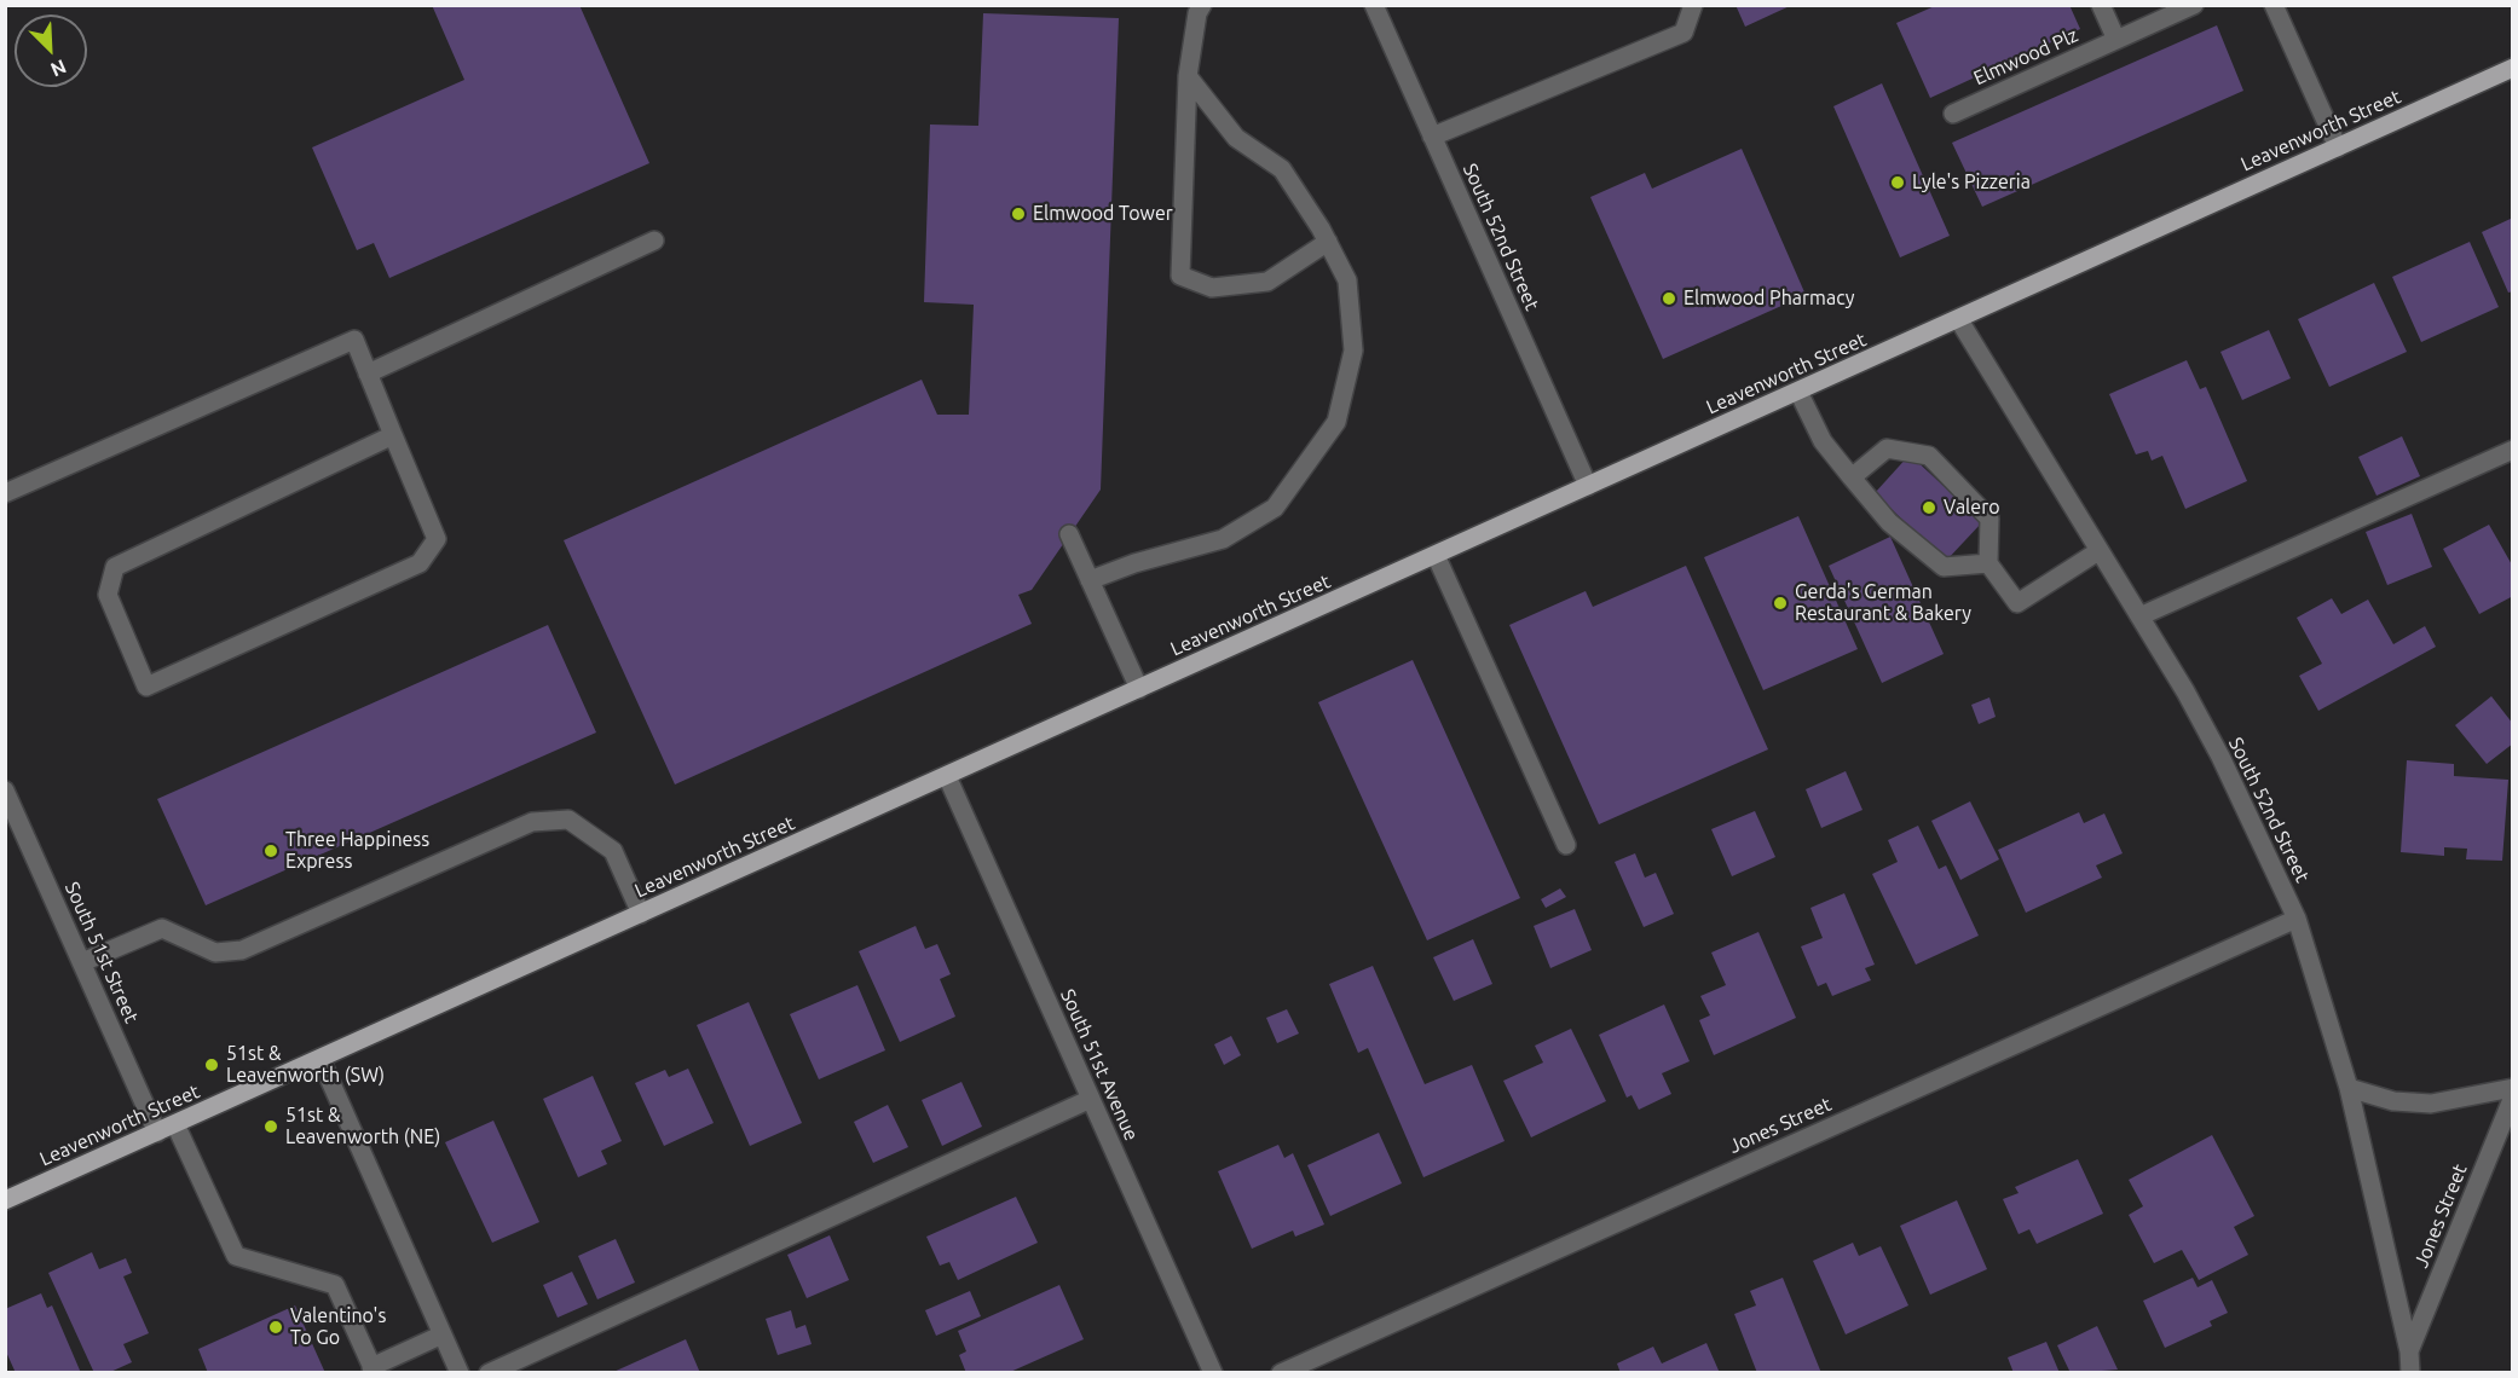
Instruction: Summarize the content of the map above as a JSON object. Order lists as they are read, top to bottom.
{
  "streets": {
    "main road": ["Leavenworth Street"],
    "street": [
      "Elmwood Plz",
      "South 52nd Street",
      "South 51st Street",
      "South 51st Avenue",
      "Jones Street"
    ]
  },
  "crossings": [
    ["Leavenworth Street", "South 52nd Street"],
    ["Leavenworth Street", "South 51st Street"],
    ["Leavenworth Street", "South 51st Avenue"],
    ["South 52nd Street", "Jones Street"]
  ],
  "places": [
    "Lyle's Pizzeria",
    "Elmwood Tower",
    "Elmwood Pharmacy",
    "Valero",
    "Gerda's German Restaurant & Bakery",
    "Three Happiness Express",
    "51st & Leavenworth (SW)",
    "51st & Leavenworth (NE)",
    "Valentino's To Go"
  ],
  "north": "bottom right"
}
